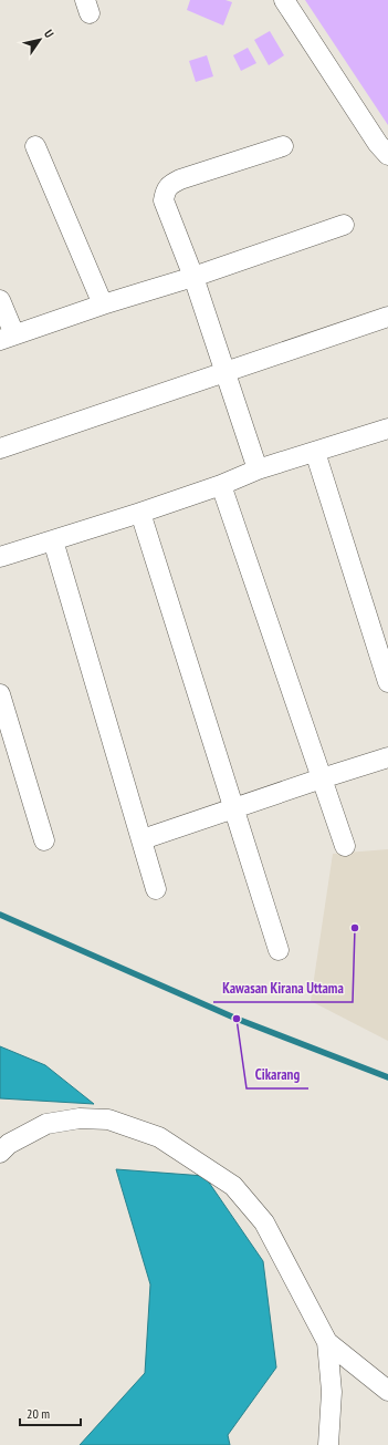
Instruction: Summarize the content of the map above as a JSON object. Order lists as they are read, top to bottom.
{
  "places": ["Kawasan Kirana Uttama", "Cikarang"],
  "scale_bar": "20 m",
  "north": "top right"
}
